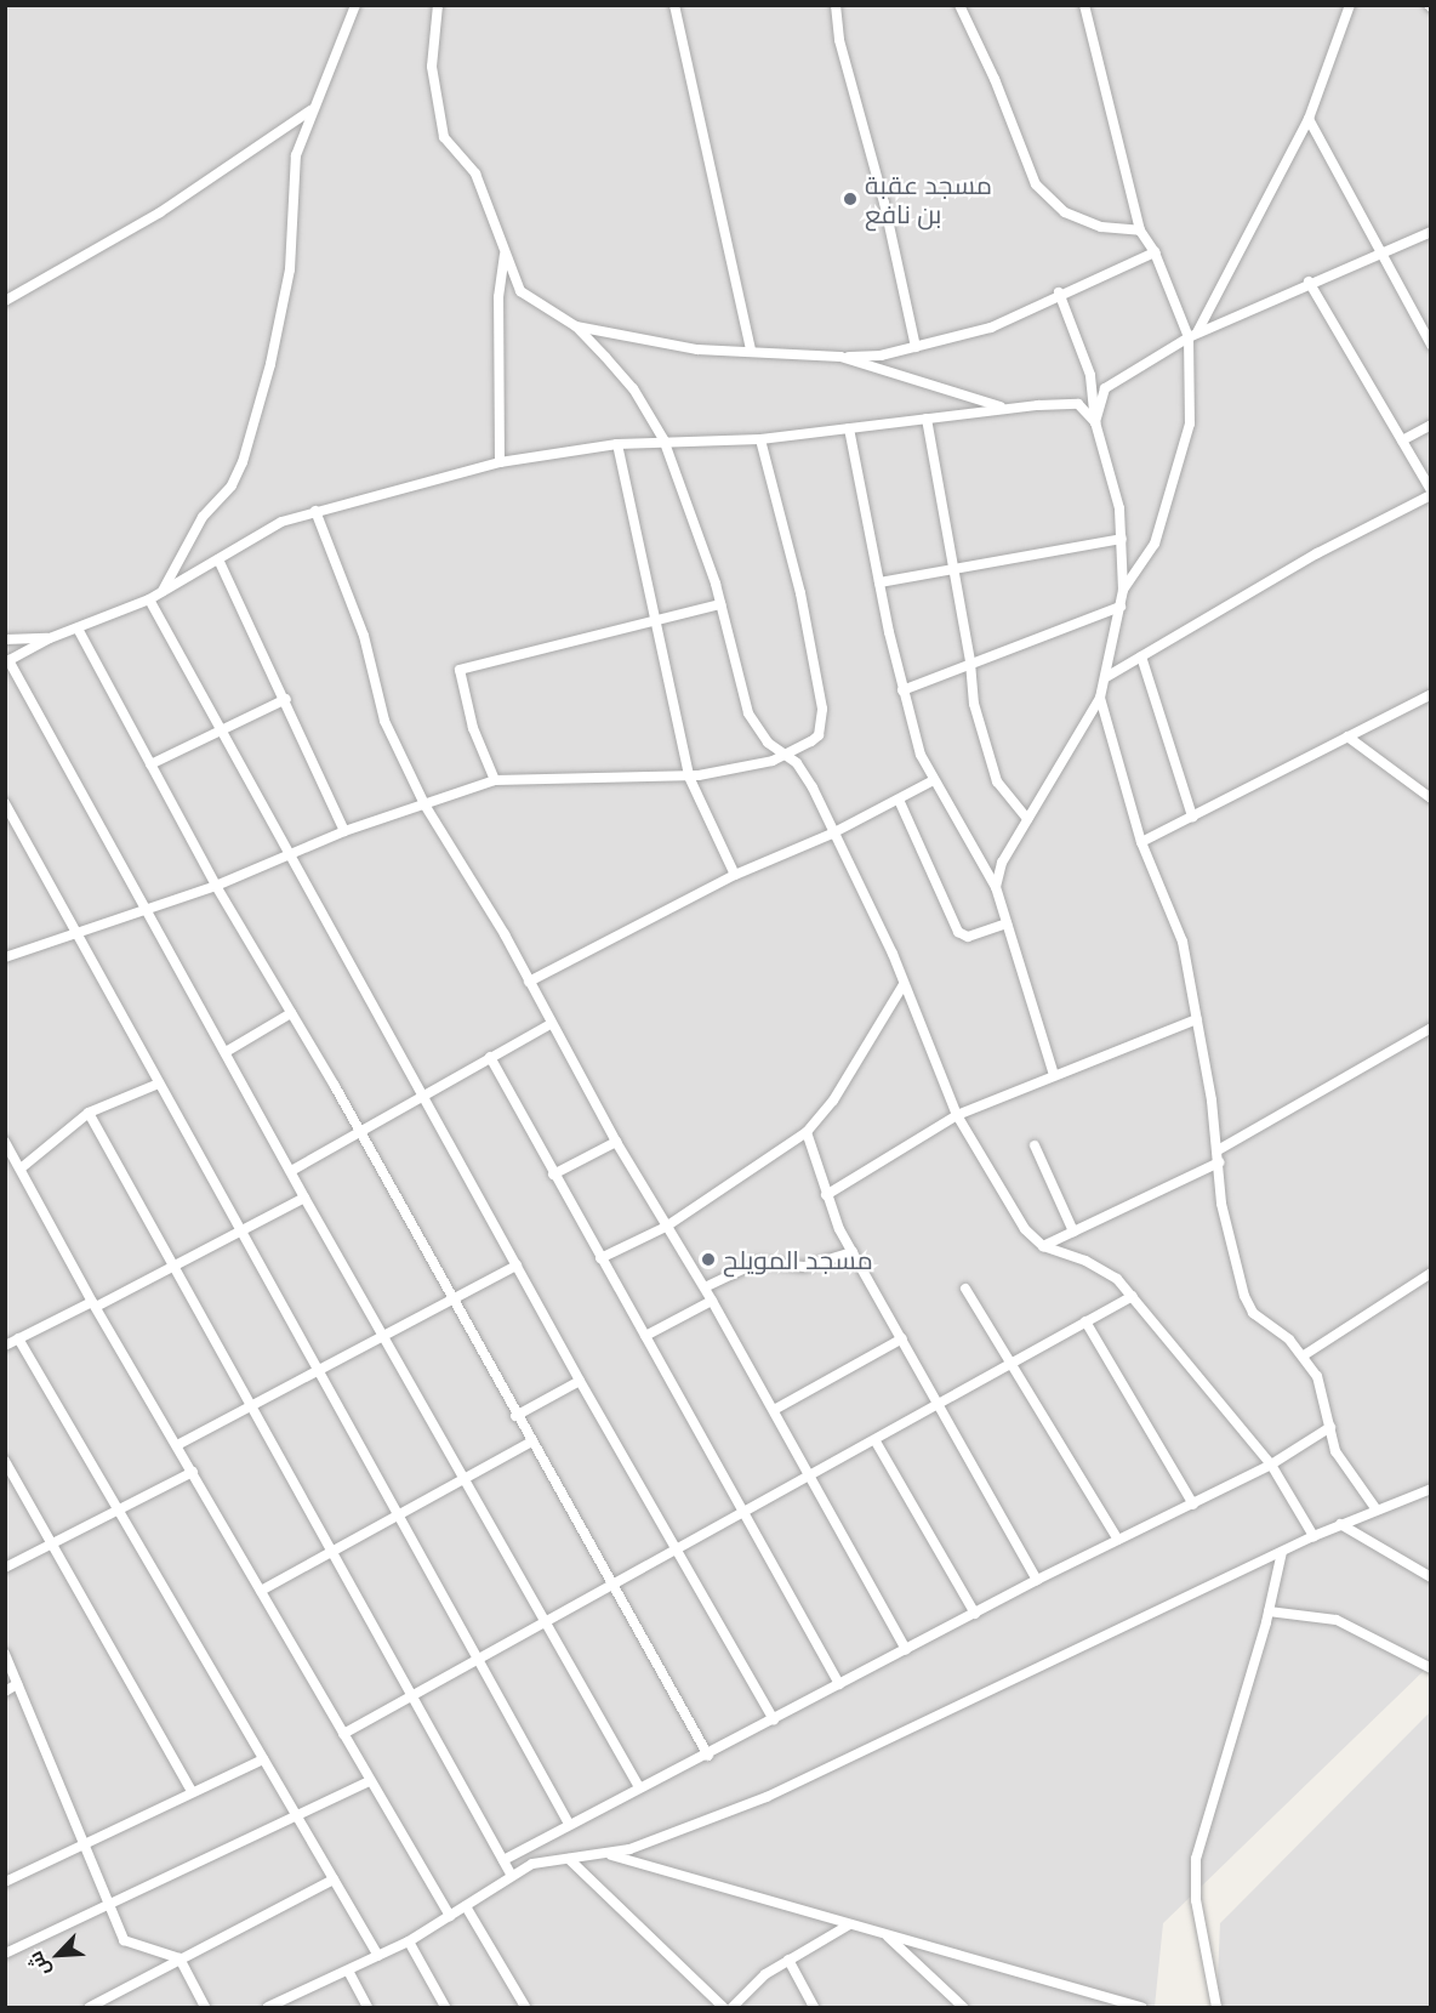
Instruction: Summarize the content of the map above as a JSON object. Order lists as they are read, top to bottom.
{
  "places": ["مسجد عقبة بن نافع", "مسجد المويلح"],
  "north": "bottom left"
}
